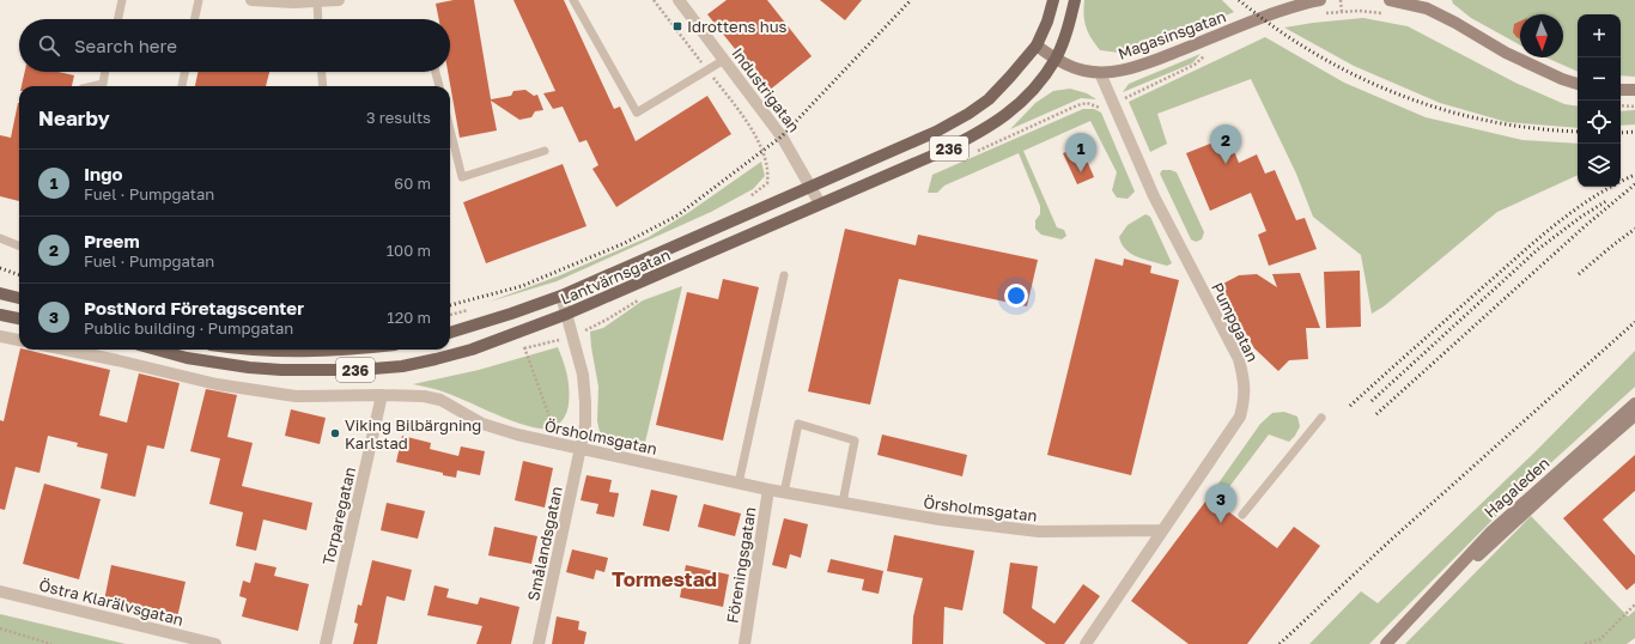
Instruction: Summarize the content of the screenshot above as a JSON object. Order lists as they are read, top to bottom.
{
  "streets": {
    "main road": ["236", "Lantvärnsgatan"],
    "street": [
      "Magasinsgatan",
      "Industrigatan",
      "Pumpgatan",
      "Örsholmsgatan",
      "Hagaleden",
      "Torparegatan",
      "Smålandsgatan",
      "Föreningsgatan",
      "Östra Klarälvsgatan"
    ]
  },
  "crossings": [
    ["Magasinsgatan", "236"],
    ["Magasinsgatan", "Lantvärnsgatan"],
    ["Magasinsgatan", "Pumpgatan"],
    ["Industrigatan", "Lantvärnsgatan"],
    ["236", "Lantvärnsgatan"],
    ["Pumpgatan", "Örsholmsgatan"],
    ["Örsholmsgatan", "Torparegatan"],
    ["Örsholmsgatan", "Smålandsgatan"],
    ["Örsholmsgatan", "Föreningsgatan"]
  ],
  "districts": ["Tormestad"],
  "places": {
    "transit": ["Idrottens hus"],
    "other": ["Viking Bilbärgning Karlstad"]
  },
  "north": "bottom",
  "page": {
    "map_buttons": ["+", "−"],
    "search": "Search here",
    "heading": ["Nearby", "3 results"],
    "pins": ["2", "1", "3"],
    "list": [
      {
        "mark": "1",
        "name": "Ingo",
        "note": "Fuel · Pumpgatan",
        "value": "60 m"
      },
      {
        "mark": "2",
        "name": "Preem",
        "note": "Fuel · Pumpgatan",
        "value": "100 m"
      },
      {
        "mark": "3",
        "name": "PostNord Företagscenter",
        "note": "Public building · Pumpgatan",
        "value": "120 m"
      }
    ]
  }
}
